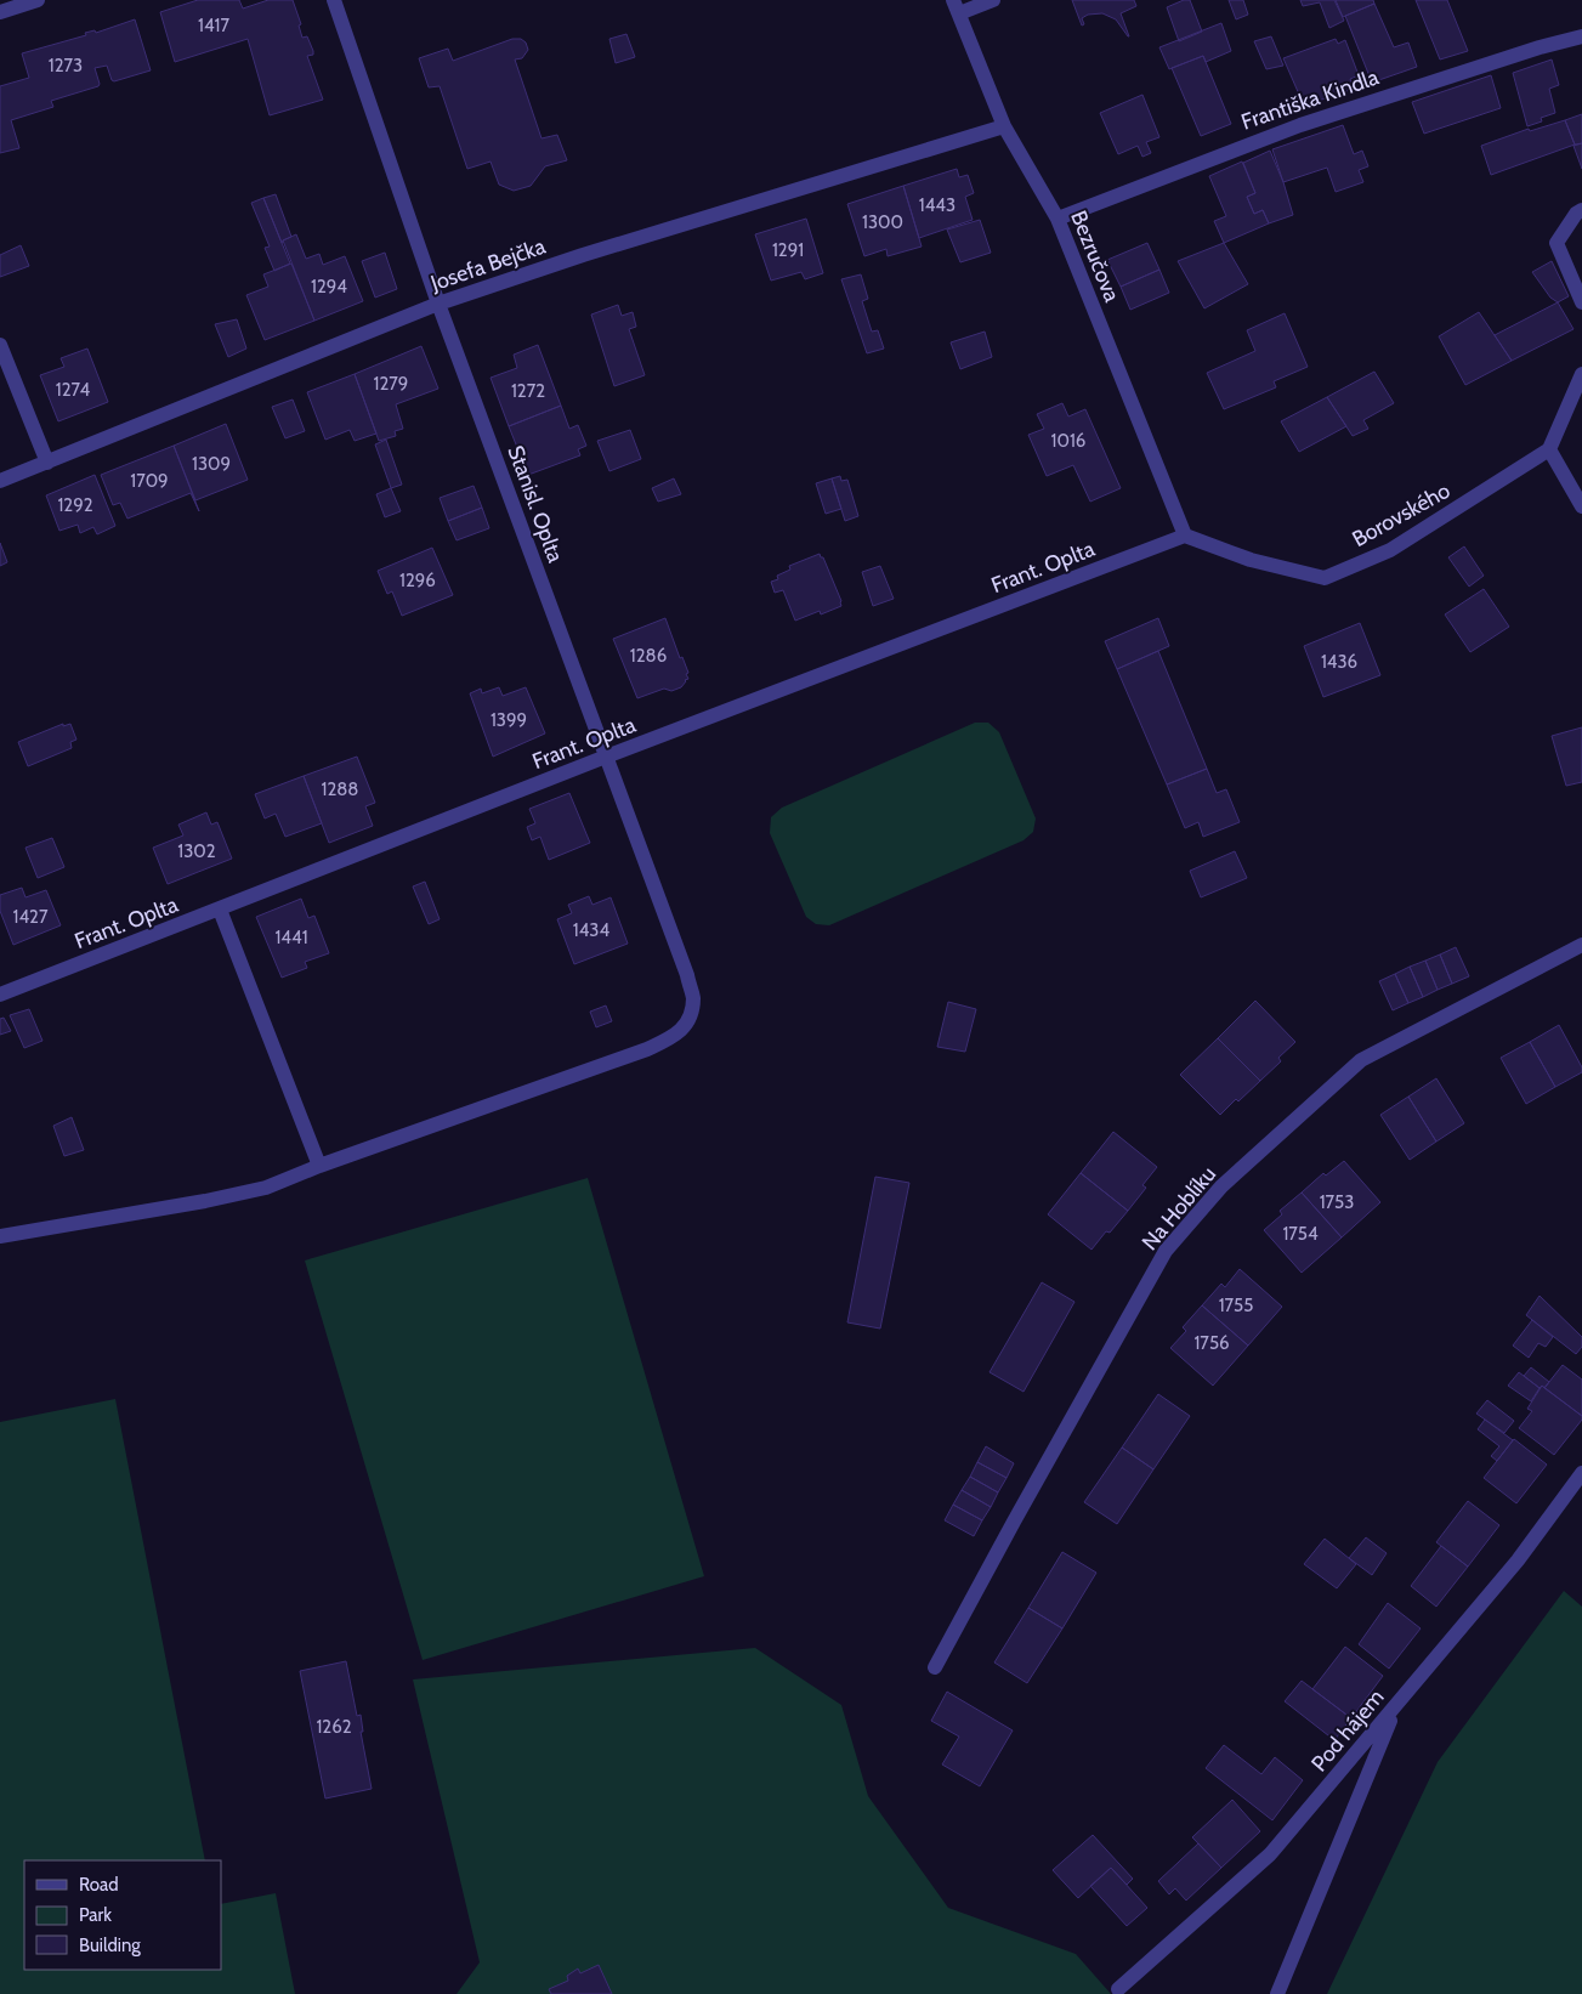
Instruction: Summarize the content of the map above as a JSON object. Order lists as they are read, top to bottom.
{
  "streets": {
    "street": [
      "Františka Kindla",
      "Bezručova",
      "Josefa Bejčka",
      "Stanisl. Oplta",
      "Borovského",
      "Frant. Oplta",
      "Na Hoblíku",
      "Pod hájem"
    ]
  },
  "crossings": [
    ["Františka Kindla", "Bezručova"],
    ["Bezručova", "Josefa Bejčka"],
    ["Bezručova", "Borovského"],
    ["Bezručova", "Frant. Oplta"],
    ["Josefa Bejčka", "Stanisl. Oplta"],
    ["Stanisl. Oplta", "Frant. Oplta"],
    ["Borovského", "Frant. Oplta"]
  ],
  "house_numbers": [
    "1417",
    "1273",
    "1443",
    "1300",
    "1291",
    "1294",
    "1279",
    "1274",
    "1272",
    "1016",
    "1309",
    "1709",
    "1292",
    "1296",
    "1286",
    "1436",
    "1399",
    "1288",
    "1302",
    "1427",
    "1434",
    "1441",
    "1753",
    "1754",
    "1755",
    "1756",
    "1262"
  ],
  "legend": ["Road", "Park", "Building"]
}
